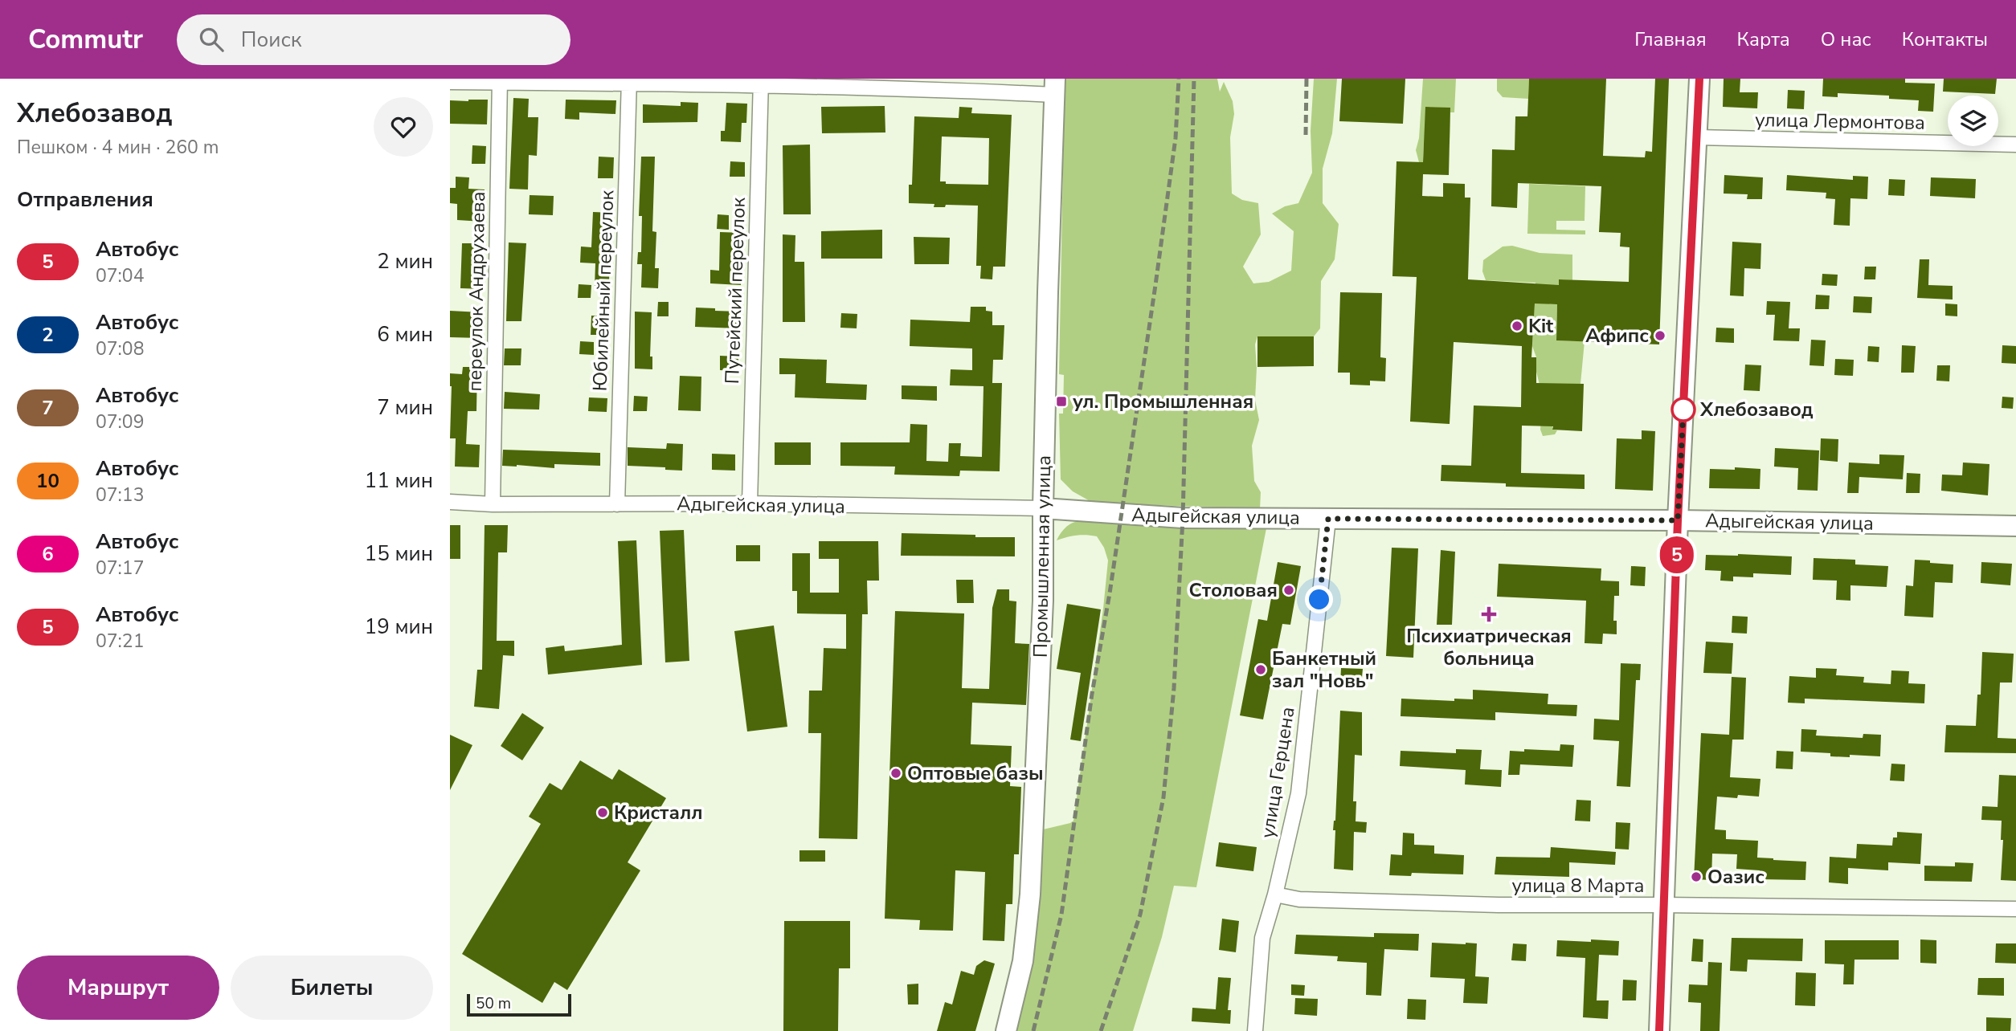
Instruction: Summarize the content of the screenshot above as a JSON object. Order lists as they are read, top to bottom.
{
  "streets": {
    "street": [
      "улица Лермонтова",
      "Юбилейный переулок",
      "Путейский переулок",
      "переулок Андрухаева",
      "Адыгейская улица",
      "Промышленная улица",
      "улица Герцена",
      "улица 8 Марта"
    ]
  },
  "crossings": [
    ["Юбилейный переулок", "Адыгейская улица"],
    ["Путейский переулок", "Адыгейская улица"],
    ["переулок Андрухаева", "Адыгейская улица"],
    ["Адыгейская улица", "Промышленная улица"],
    ["Адыгейская улица", "улица Герцена"],
    ["улица Герцена", "улица 8 Марта"]
  ],
  "places": {
    "other": [
      "Kit",
      "Афипс",
      "Хлебозавод",
      "Столовая",
      "Банкетный зал \"Новь\"",
      "Оптовые базы",
      "Кристалл",
      "Оазис"
    ],
    "transit": ["ул. Промышленная"],
    "health": ["Психиатрическая больница"]
  },
  "lines": ["bus line 5"],
  "scale_bar": "50 m",
  "page": {
    "header": "Commutr",
    "search": "Поиск",
    "nav": [
      "Главная",
      "Карта",
      "О нас",
      "Контакты"
    ],
    "heading": [
      ["Хлебозавод", "Пешком · 4 мин · 260 m"],
      "Отправления"
    ],
    "on_map": "5",
    "list": [
      {
        "mark": "5",
        "name": "Автобус",
        "note": "07:04",
        "value": "2 мин"
      },
      {
        "mark": "2",
        "name": "Автобус",
        "note": "07:08",
        "value": "6 мин"
      },
      {
        "mark": "7",
        "name": "Автобус",
        "note": "07:09",
        "value": "7 мин"
      },
      {
        "mark": "10",
        "name": "Автобус",
        "note": "07:13",
        "value": "11 мин"
      },
      {
        "mark": "6",
        "name": "Автобус",
        "note": "07:17",
        "value": "15 мин"
      },
      {
        "mark": "5",
        "name": "Автобус",
        "note": "07:21",
        "value": "19 мин"
      }
    ],
    "buttons": ["Маршрут", "Билеты"],
    "scale": "50 m"
  }
}
